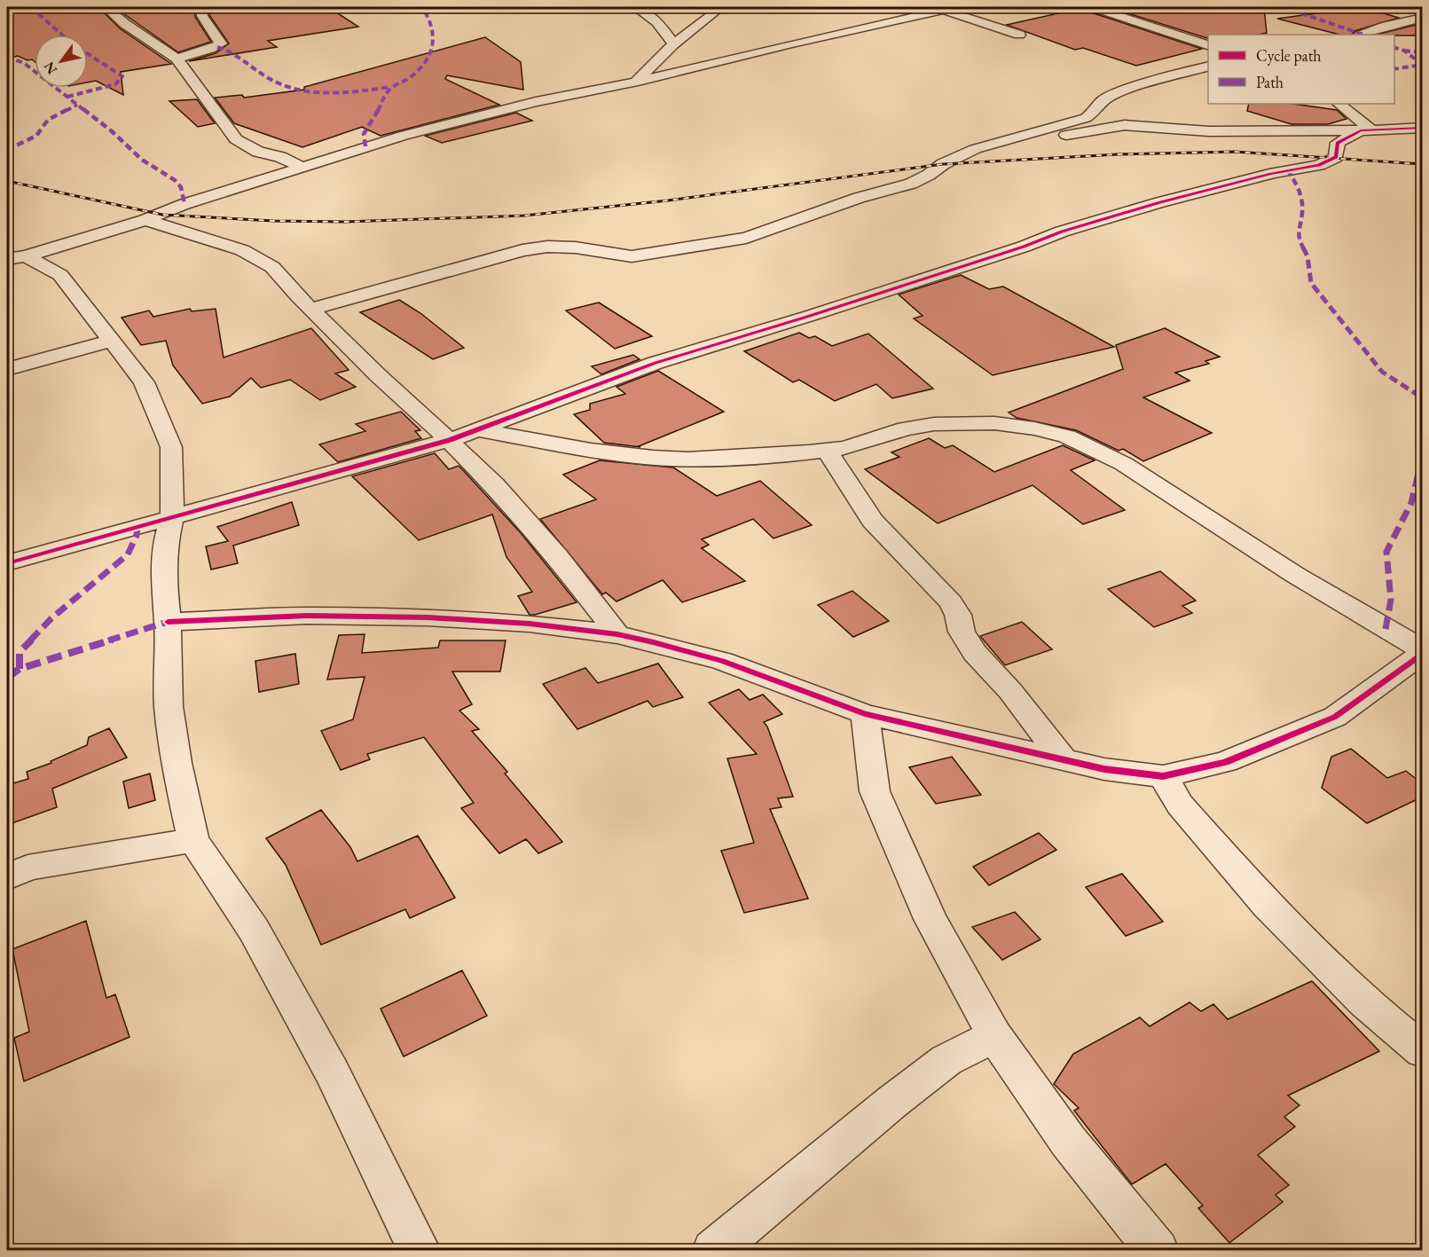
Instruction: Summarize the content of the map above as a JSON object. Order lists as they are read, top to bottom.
{
  "legend": ["Cycle path", "Path"],
  "north": "bottom left"
}
